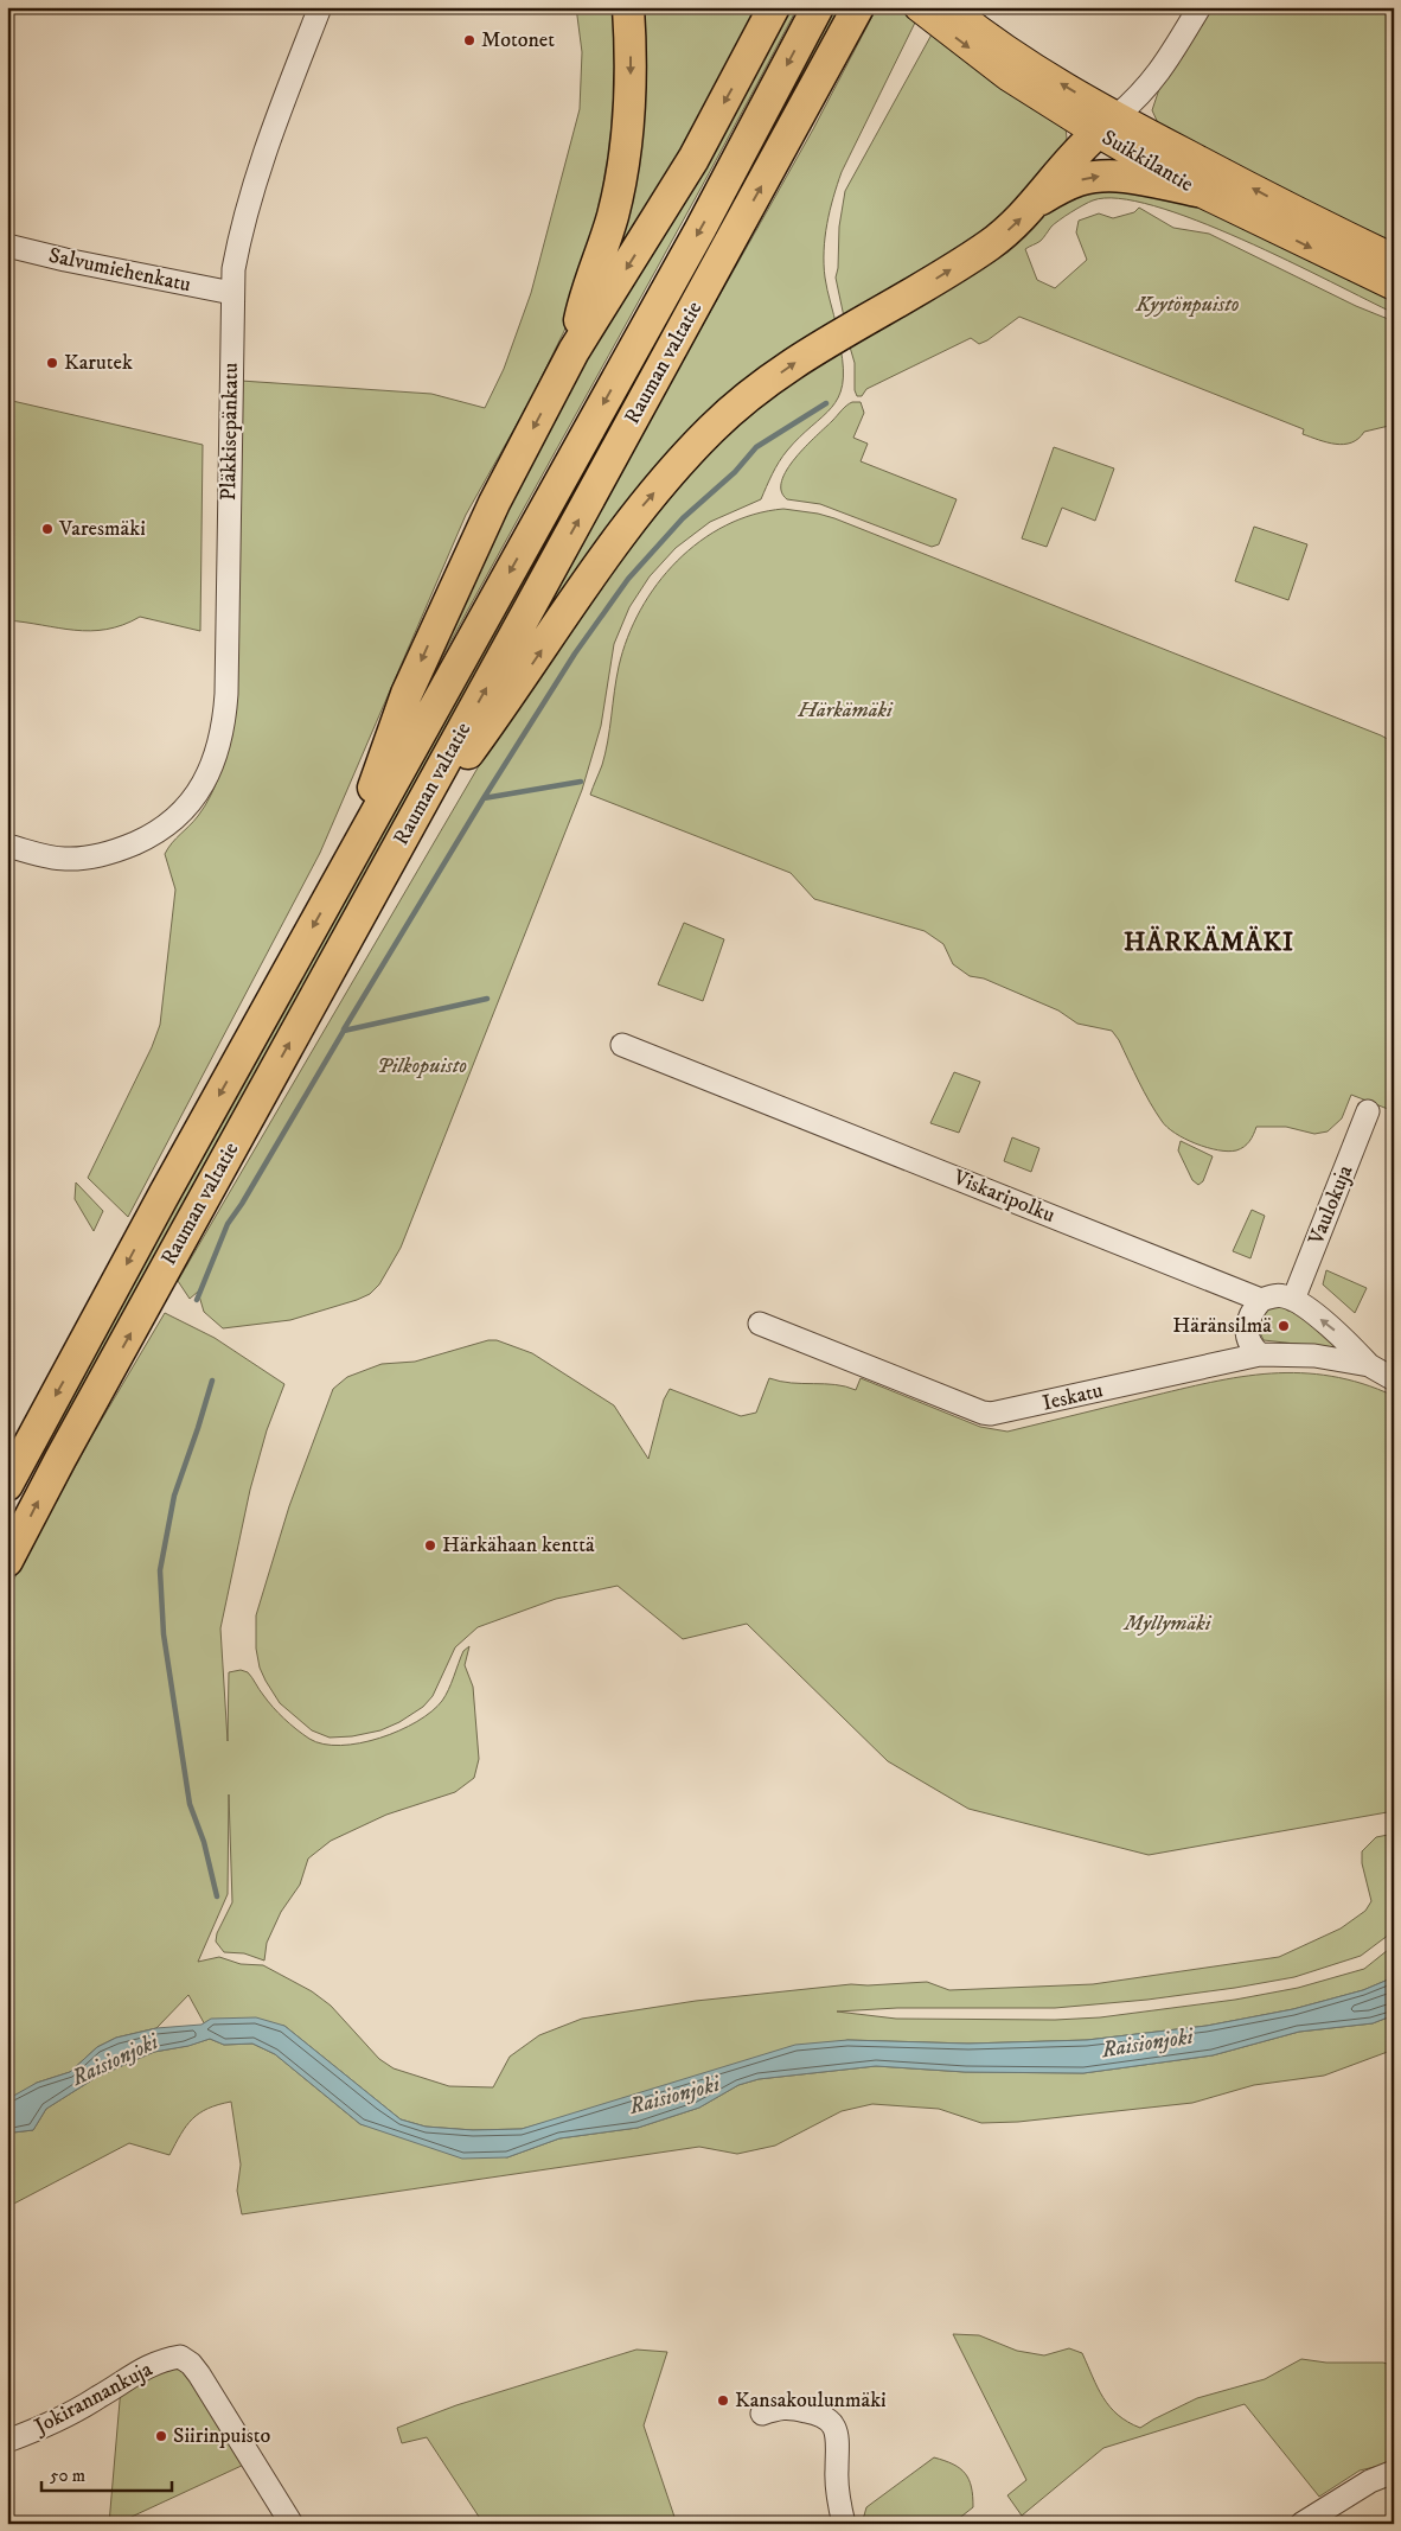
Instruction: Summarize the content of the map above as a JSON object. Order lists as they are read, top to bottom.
{
  "streets": {
    "highway": ["Rauman valtatie"],
    "main road": ["Suikkilantie"],
    "street": [
      "Salvumiehenkatu",
      "Pläkkisepänkatu",
      "Viskaripolku",
      "Vaulokuja",
      "Ieskatu",
      "Jokirannankuja"
    ]
  },
  "crossings": [
    ["Salvumiehenkatu", "Pläkkisepänkatu"],
    ["Viskaripolku", "Vaulokuja"]
  ],
  "districts": ["HÄRKÄMÄKI"],
  "water": ["Raisionjoki"],
  "parks": [
    "Kyytönpuisto",
    "Härkämäki",
    "Pilkopuisto",
    "Myllymäki"
  ],
  "places": [
    "Motonet",
    "Karutek",
    "Varesmäki",
    "Häränsilmä",
    "Härkähaan kenttä",
    "Kansakoulunmäki",
    "Siirinpuisto"
  ],
  "scale_bar": "50 m"
}
